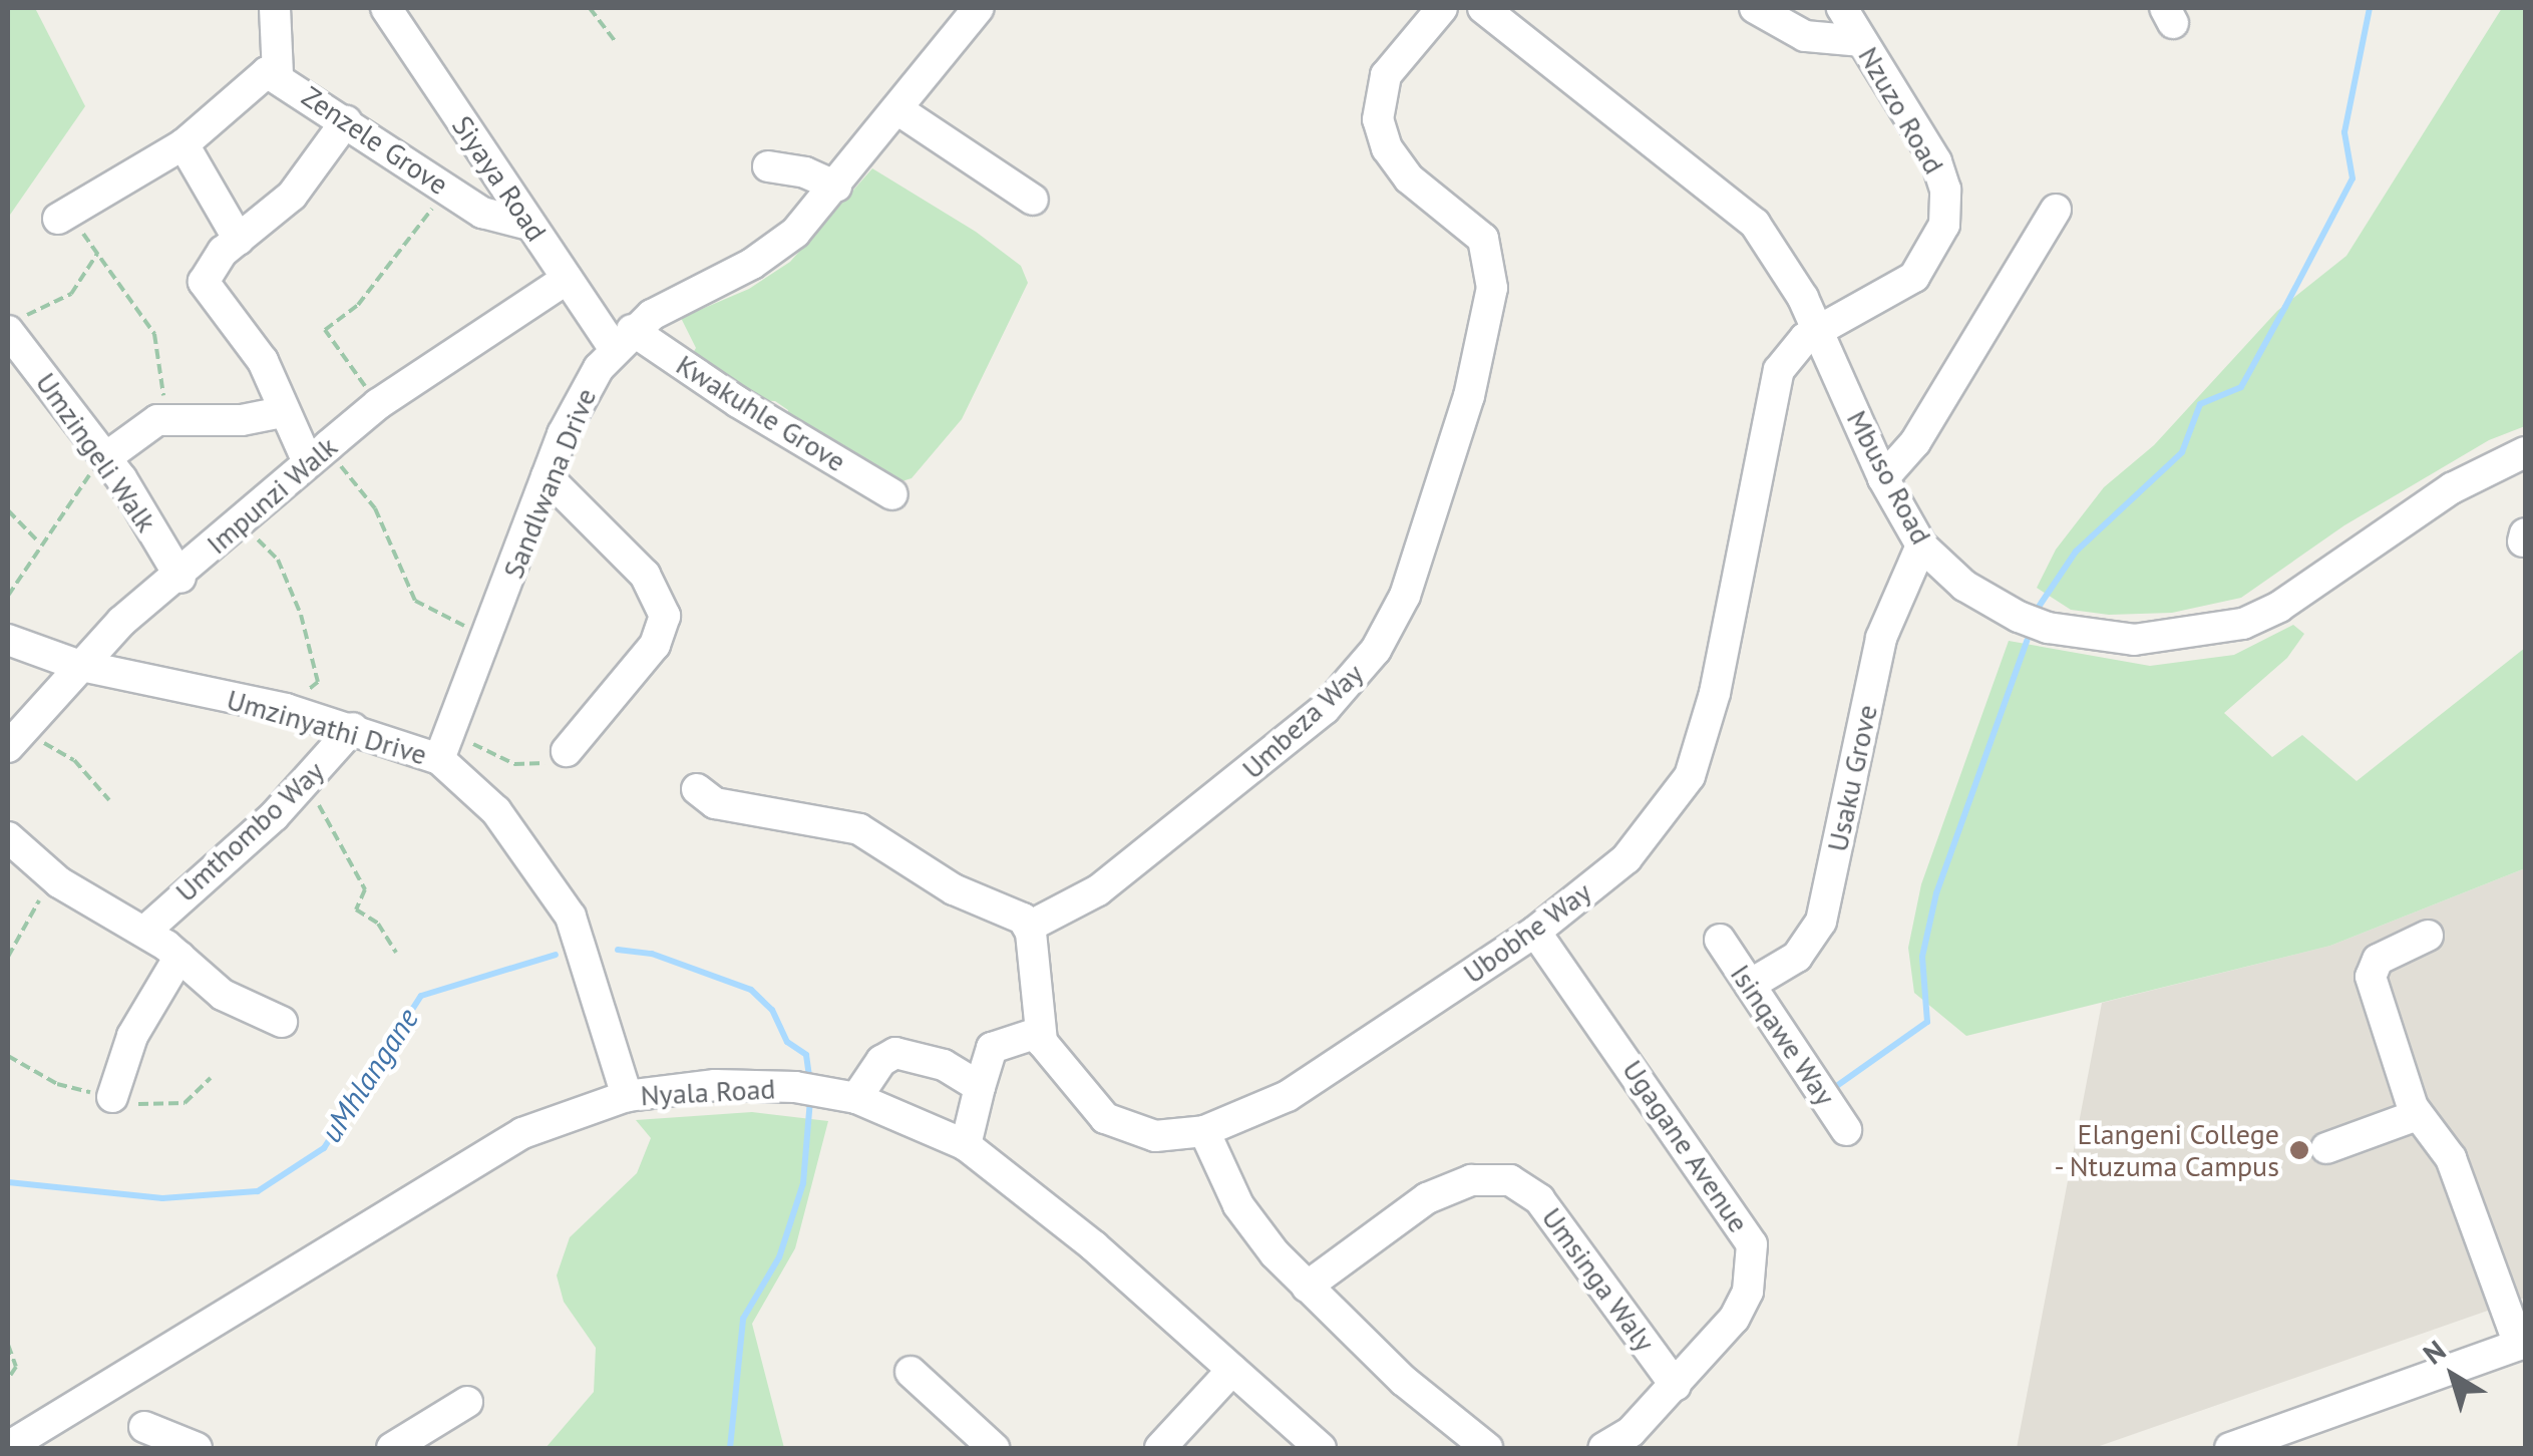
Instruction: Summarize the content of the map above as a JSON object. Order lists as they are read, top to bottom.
{
  "streets": {
    "street": [
      "Nzuzo Road",
      "Zenzele Grove",
      "Siyaya Road",
      "Kwakuhle Grove",
      "Umzingeli Walk",
      "Mbuso Road",
      "Sandlwana Drive",
      "Impunzi Walk",
      "Umbeza Way",
      "Umzinyathi Drive",
      "Usaku Grove",
      "Umthombo Way",
      "Ubobhe Way",
      "Isinqawe Way",
      "Nyala Road",
      "Ugagane Avenue",
      "Umsinga Waly"
    ]
  },
  "crossings": [
    ["Nzuzo Road", "Mbuso Road"],
    ["Nzuzo Road", "Ubobhe Way"],
    ["Zenzele Grove", "Siyaya Road"],
    ["Siyaya Road", "Kwakuhle Grove"],
    ["Siyaya Road", "Sandlwana Drive"],
    ["Siyaya Road", "Impunzi Walk"],
    ["Kwakuhle Grove", "Sandlwana Drive"],
    ["Umzingeli Walk", "Impunzi Walk"],
    ["Mbuso Road", "Usaku Grove"],
    ["Mbuso Road", "Ubobhe Way"],
    ["Sandlwana Drive", "Umzinyathi Drive"],
    ["Impunzi Walk", "Umzinyathi Drive"],
    ["Umzinyathi Drive", "Umthombo Way"],
    ["Umzinyathi Drive", "Nyala Road"],
    ["Usaku Grove", "Isinqawe Way"],
    ["Ubobhe Way", "Ugagane Avenue"],
    ["Ugagane Avenue", "Umsinga Waly"]
  ],
  "water": ["uMhlangane"],
  "places": ["Elangeni College - Ntuzuma Campus"],
  "north": "top left"
}
